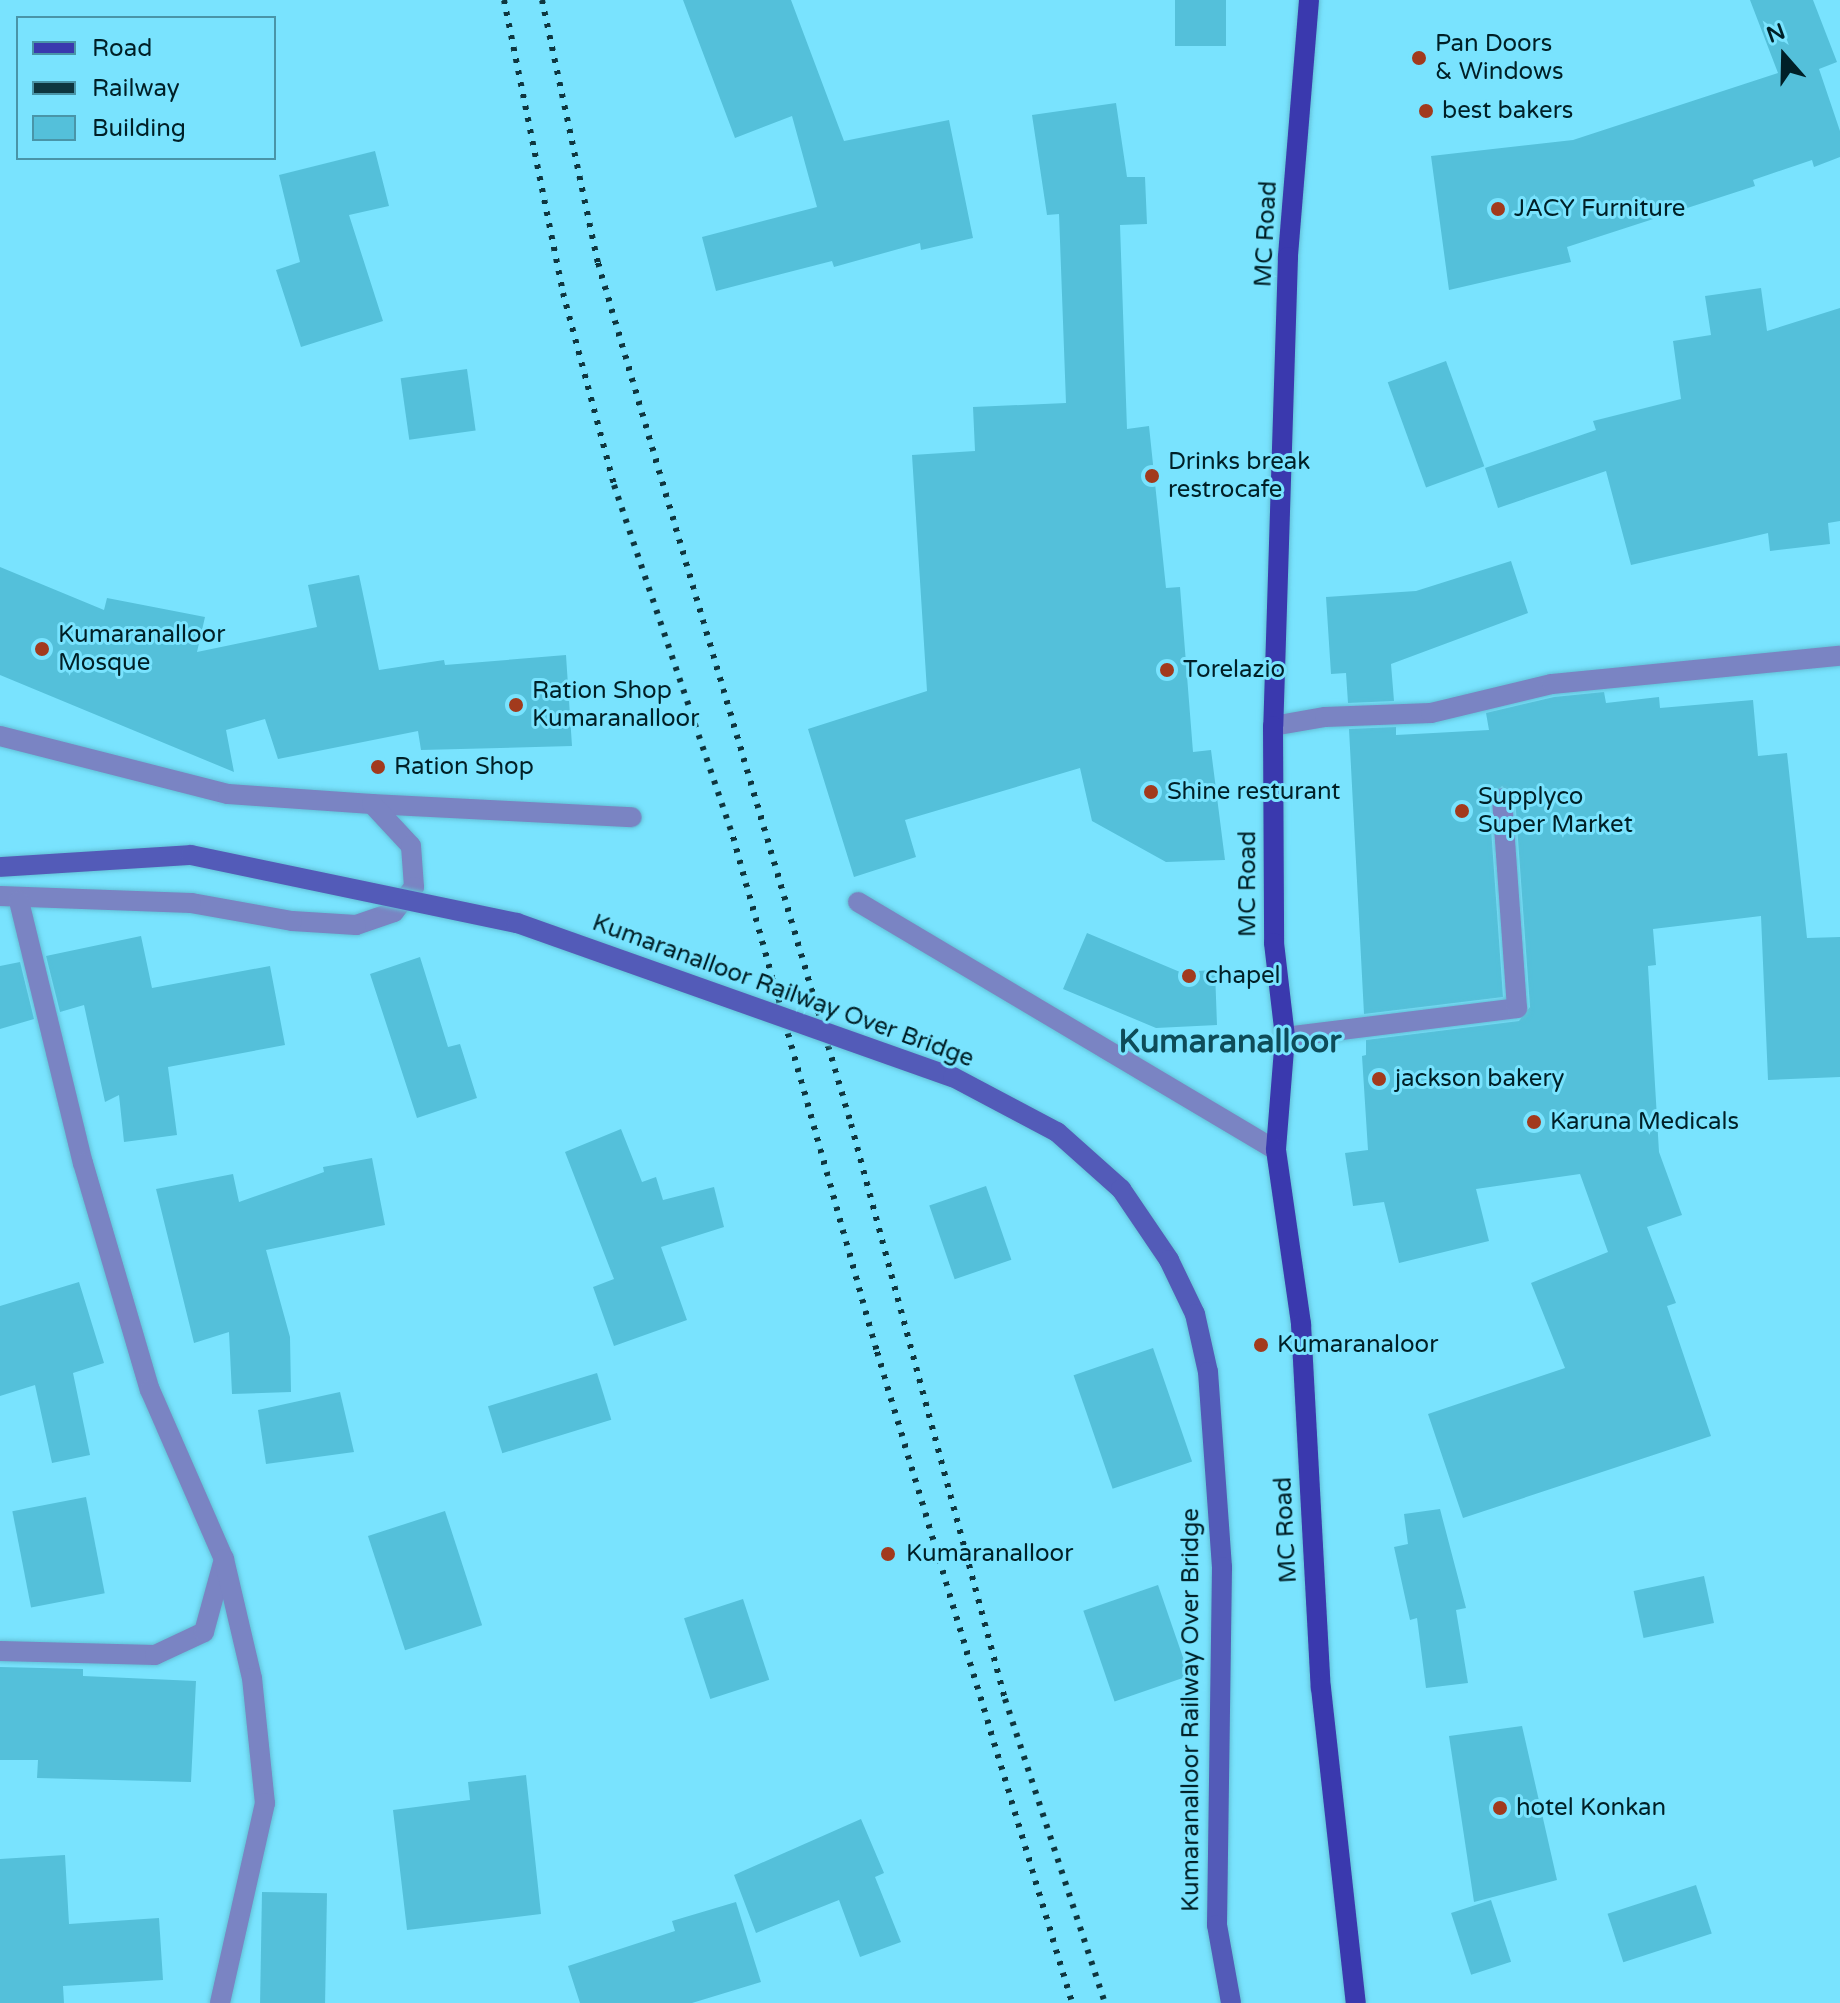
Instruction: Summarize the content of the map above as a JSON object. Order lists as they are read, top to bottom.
{
  "streets": {
    "main road": ["MC Road", "Kumaranalloor Railway Over Bridge"]
  },
  "districts": ["Kumaranalloor"],
  "places": [
    "Pan Doors & Windows",
    "best bakers",
    "JACY Furniture",
    "Drinks break restrocafe",
    "Kumaranalloor Mosque",
    "Torelazio",
    "Ration Shop Kumaranalloor",
    "Ration Shop",
    "Shine resturant",
    "Supplyco Super Market",
    "chapel",
    "jackson bakery",
    "Karuna Medicals",
    "Kumaranaloor",
    "Kumaranalloor",
    "hotel Konkan"
  ],
  "legend": ["Road", "Railway", "Building"],
  "north": "top"
}
